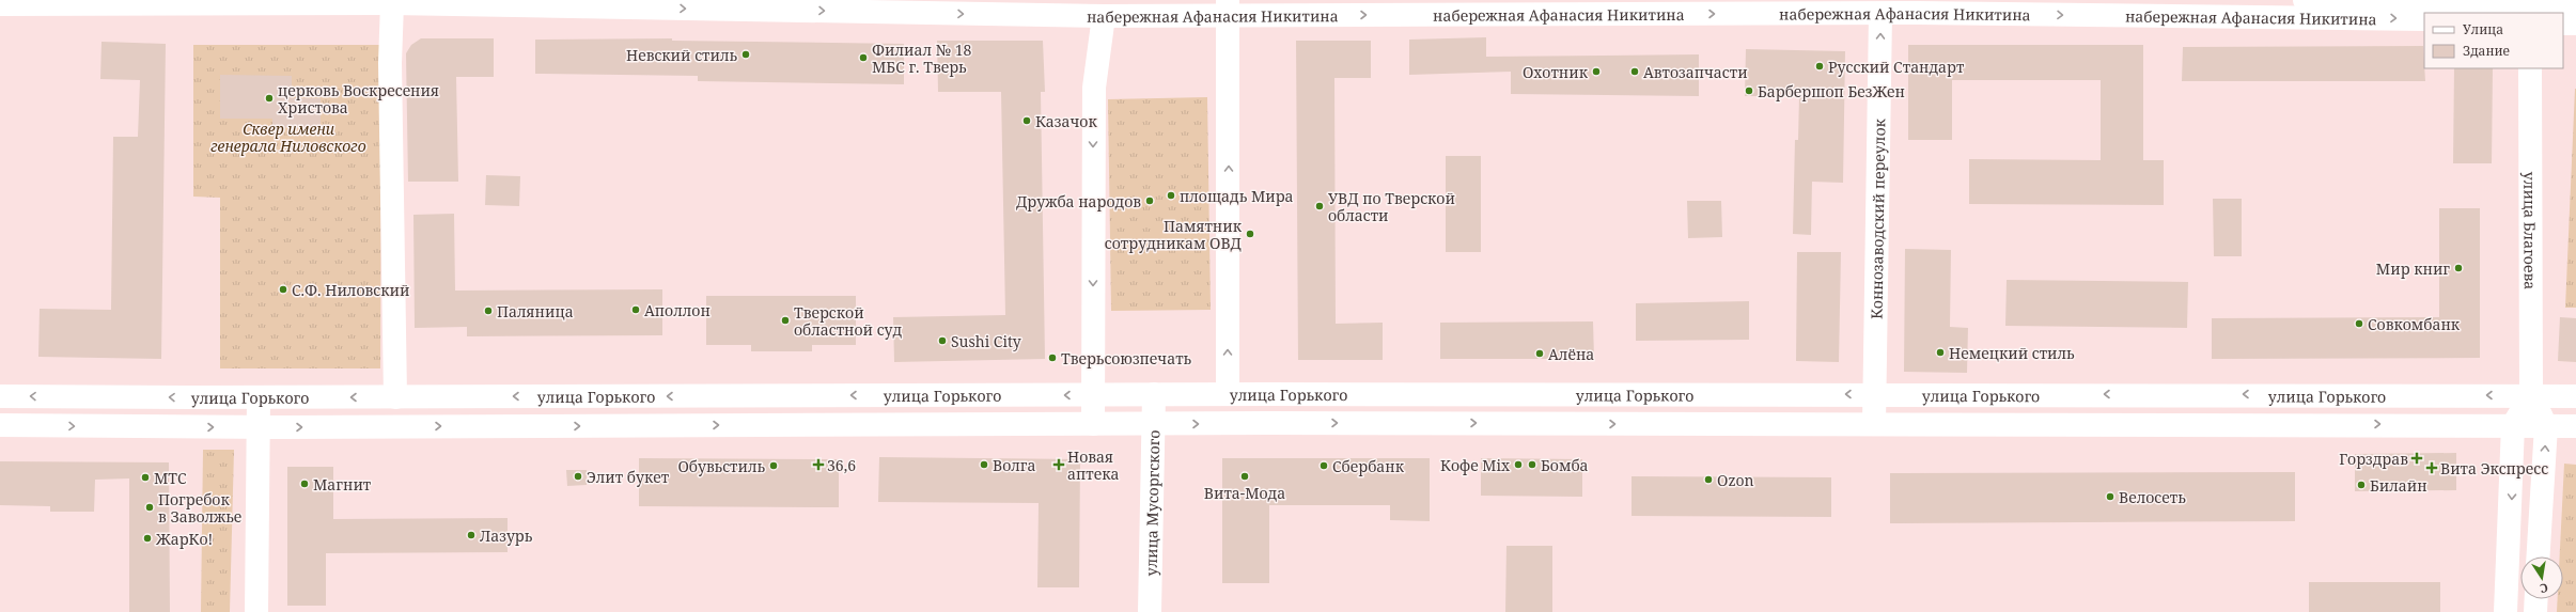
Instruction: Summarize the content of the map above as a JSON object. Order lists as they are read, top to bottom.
{
  "streets": {
    "main road": [
      "набережная Афанасия Никитина",
      "Коннозаводский переулок",
      "улица Благоева",
      "улица Горького",
      "улица Мусоргского"
    ]
  },
  "crossings": [
    ["набережная Афанасия Никитина", "Коннозаводский переулок"],
    ["Коннозаводский переулок", "улица Горького"],
    ["улица Благоева", "улица Горького"],
    ["улица Горького", "улица Мусоргского"]
  ],
  "one_way": ["набережная Афанасия Никитина", "Коннозаводский переулок"],
  "parks": ["Сквер имени генерала Ниловского"],
  "places": {
    "other": [
      "Невский стиль",
      "Филиал № 18 МБС г. Тверь",
      "Русский Стандарт",
      "Охотник",
      "Автозапчасти",
      "Барбершоп БезЖен",
      "церковь Воскресения Христова",
      "Казачок",
      "площадь Мира",
      "Дружба народов",
      "УВД по Тверской области",
      "Памятник сотрудникам ОВД",
      "Мир книг",
      "С.Ф. Ниловский",
      "Аполлон",
      "Паляница",
      "Тверской областной суд",
      "Совкомбанк",
      "Sushi City",
      "Немецкий стиль",
      "Алёна",
      "Тверьсоюзпечать",
      "Волга",
      "Кофе Mix",
      "Бомба",
      "Обувьстиль",
      "Сбербанк",
      "Элит букет",
      "Вита-Мода",
      "МТС",
      "Ozon",
      "Магнит",
      "Билайн",
      "Велосеть",
      "Погребок в Заволжье",
      "Лазурь",
      "ЖарКо!"
    ],
    "health": [
      "Горздрав",
      "36,6",
      "Новая аптека",
      "Вита Экспресс"
    ]
  },
  "legend": ["Улица", "Здание"],
  "north": "bottom"
}
